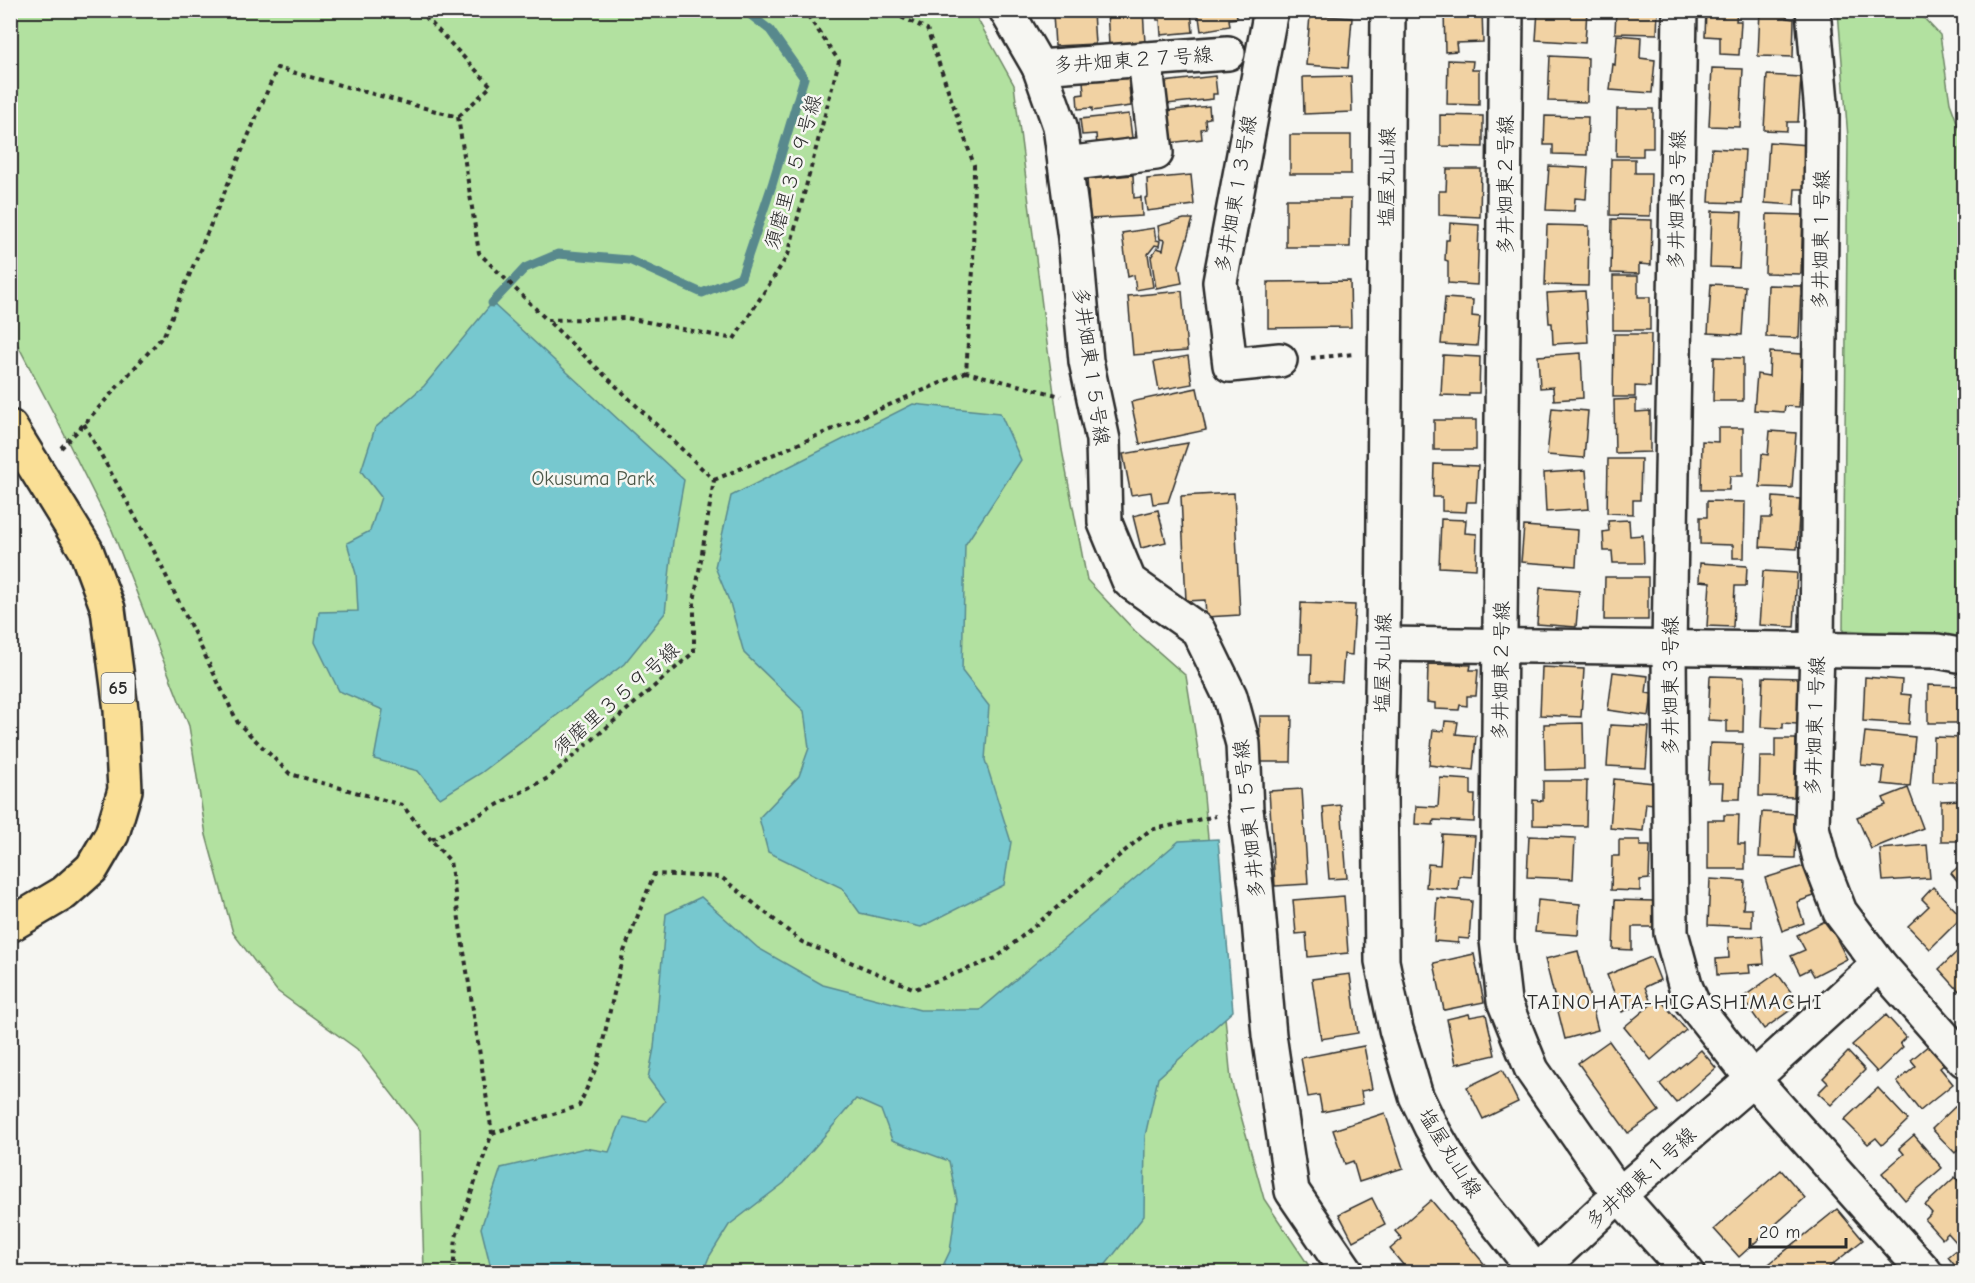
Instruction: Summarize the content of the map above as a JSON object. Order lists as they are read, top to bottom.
{
  "streets": {
    "main road": ["65"],
    "street": [
      "多井畑東２７号線",
      "塩屋丸山線",
      "多井畑東２号線",
      "多井畑東１３号線",
      "多井畑東３号線",
      "多井畑東１号線",
      "多井畑東１５号線"
    ],
    "path": ["須磨里３５９号線"]
  },
  "crossings": [
    ["多井畑東２７号線", "多井畑東１５号線"],
    ["塩屋丸山線", "多井畑東１号線"],
    ["多井畑東２号線", "多井畑東１号線"],
    ["多井畑東３号線", "多井畑東１号線"]
  ],
  "districts": ["TAINOHATA-HIGASHIMACHI"],
  "parks": ["Okusuma Park"],
  "scale_bar": "20 m"
}
